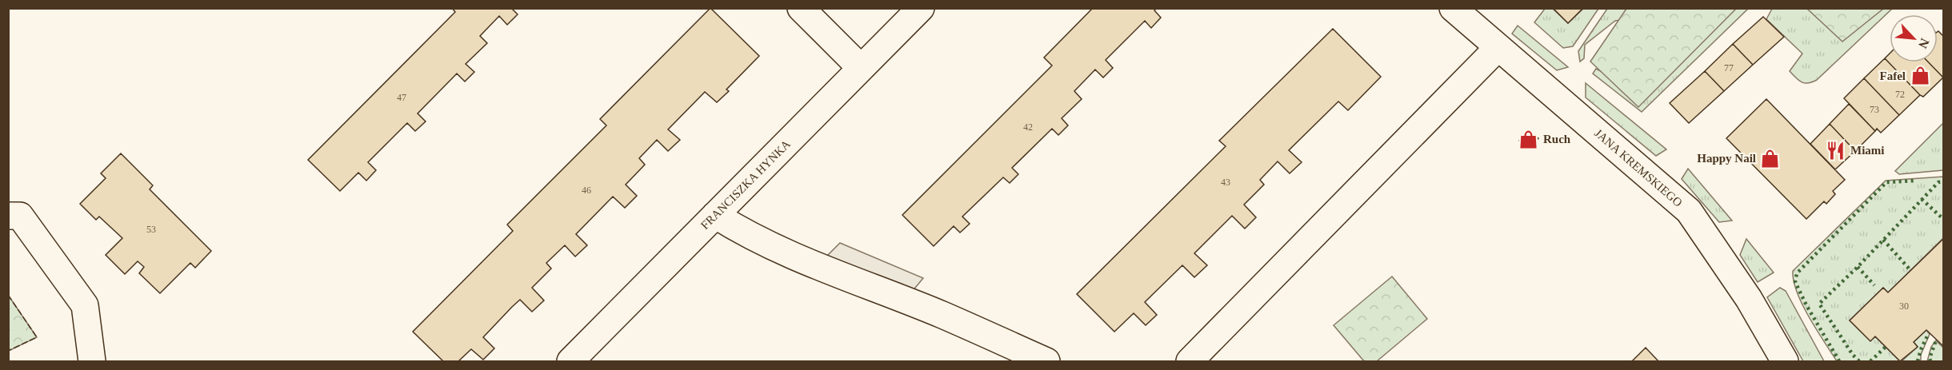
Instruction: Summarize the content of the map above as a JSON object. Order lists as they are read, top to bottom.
{
  "streets": {
    "street": ["JANA KREMSKIEGO", "FRANCISZKA HYNKA"]
  },
  "places": {
    "shop": ["Fafel", "Ruch", "Happy Nail"],
    "restaurant": ["Miami"]
  },
  "house_numbers": [
    "77",
    "72",
    "47",
    "73",
    "42",
    "43",
    "46",
    "53",
    "30"
  ],
  "north": "bottom right"
}
